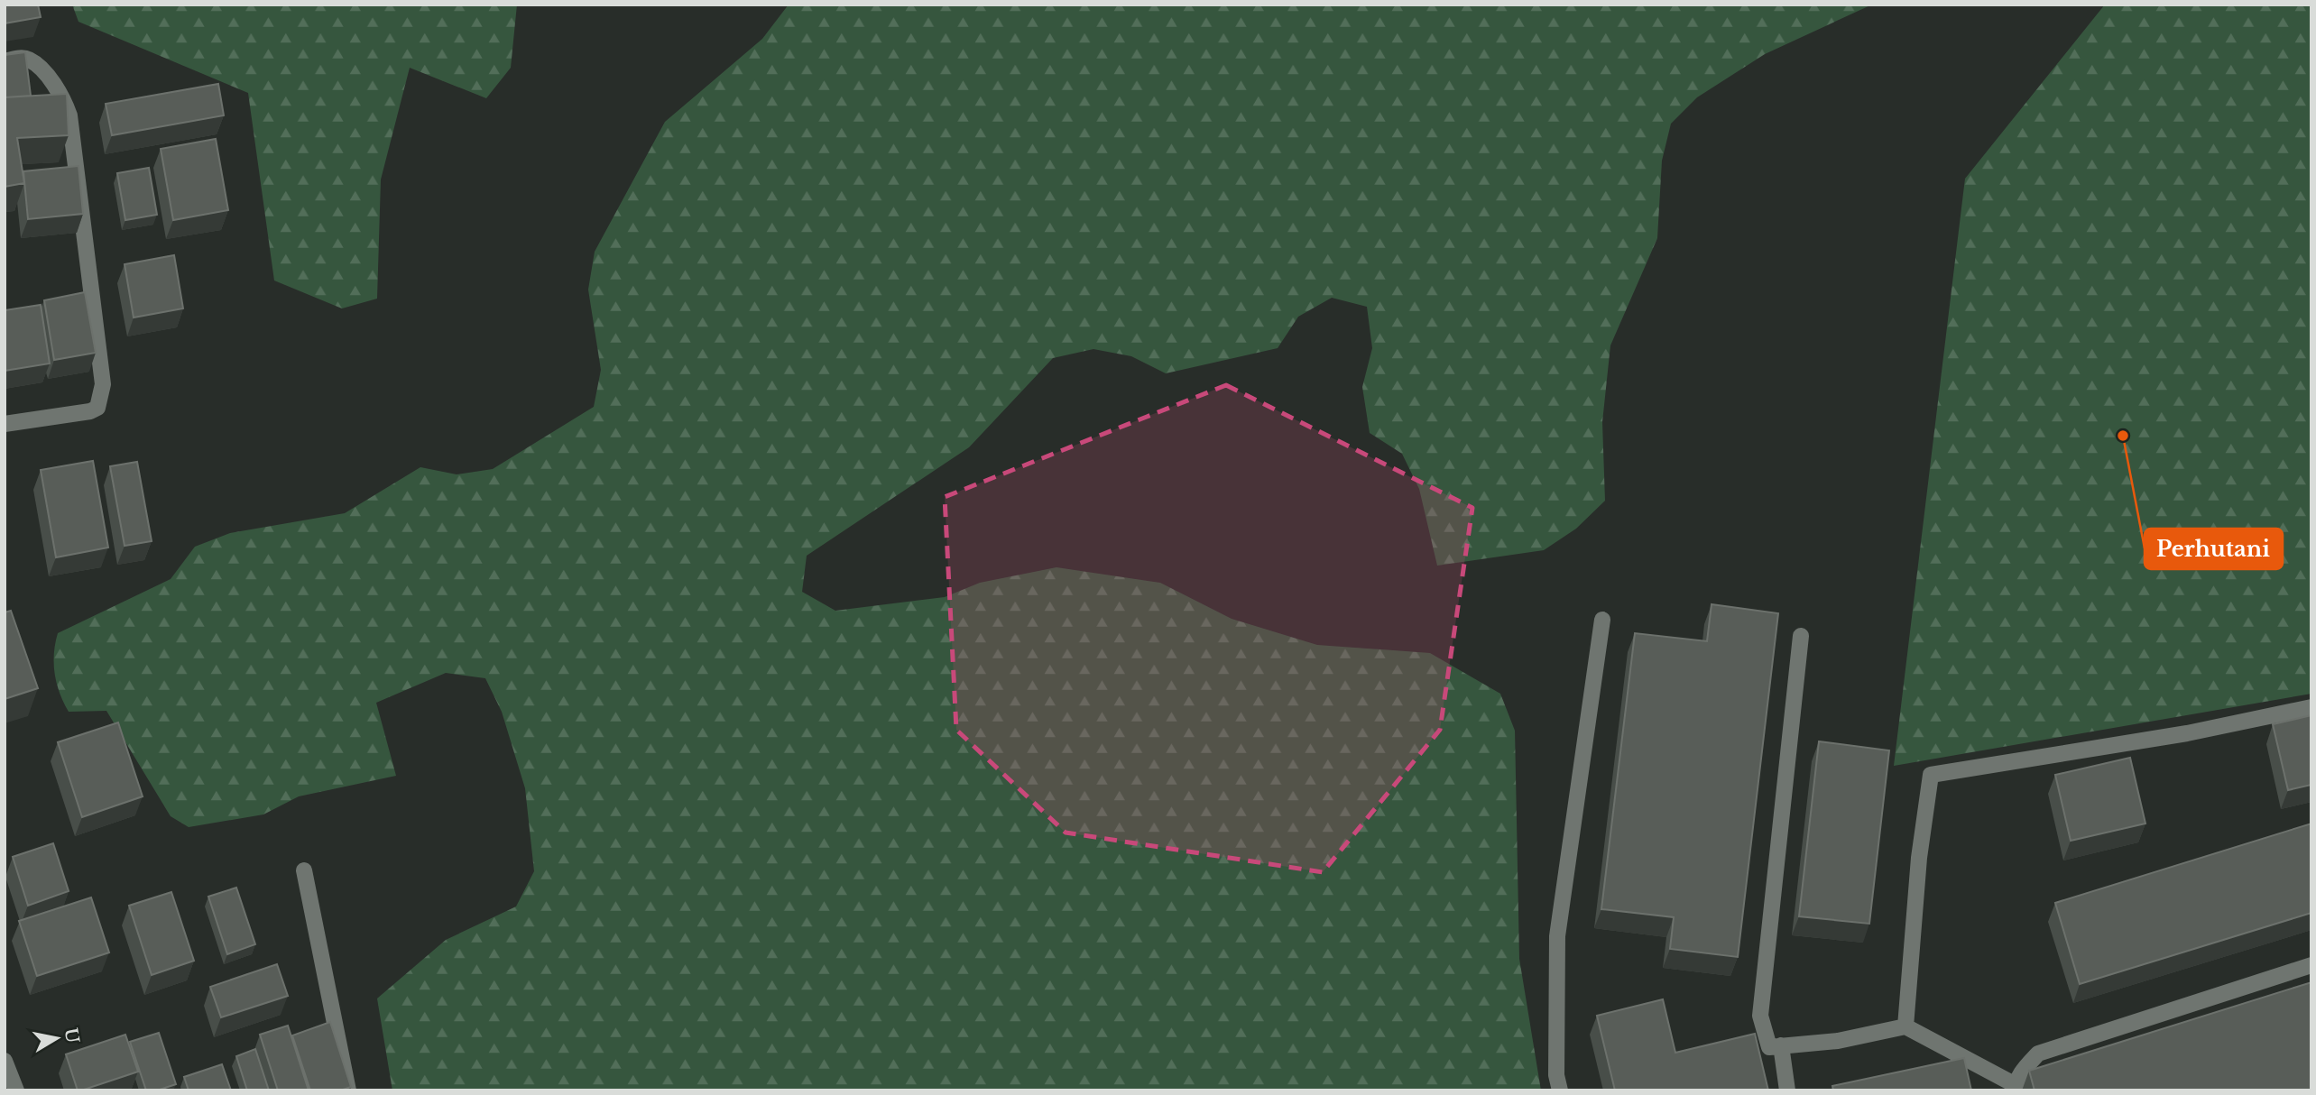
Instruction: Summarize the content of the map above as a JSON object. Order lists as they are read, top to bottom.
{
  "places": ["Perhutani"],
  "north": "right"
}
